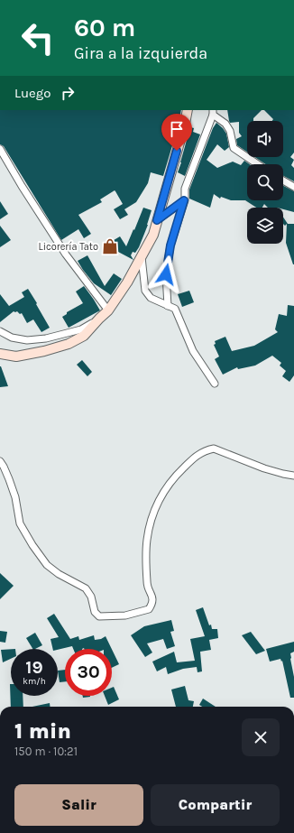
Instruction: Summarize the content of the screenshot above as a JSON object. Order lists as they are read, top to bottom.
{
  "places": {
    "shop": ["Licorería Tato"]
  },
  "page": {
    "turn": ["60 m", "Gira a la izquierda"],
    "then": "Luego",
    "speed": "19 km/h",
    "limit": "30",
    "heading": ["1 min", "150 m · 10:21"],
    "buttons": ["Salir", "Compartir"]
  }
}
